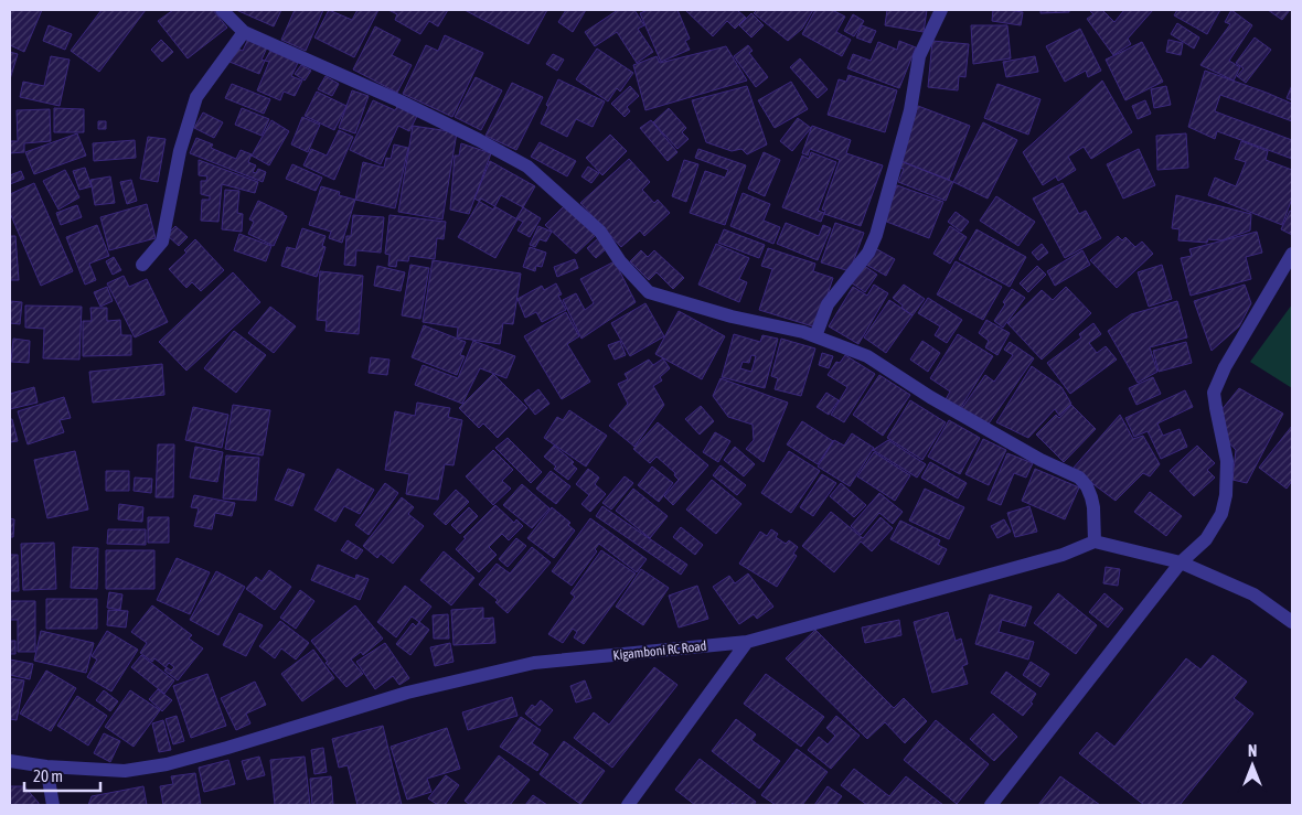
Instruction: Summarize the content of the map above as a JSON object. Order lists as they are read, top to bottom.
{
  "streets": {
    "street": ["Kigamboni RC Road"]
  },
  "scale_bar": "20 m",
  "north": "top"
}
